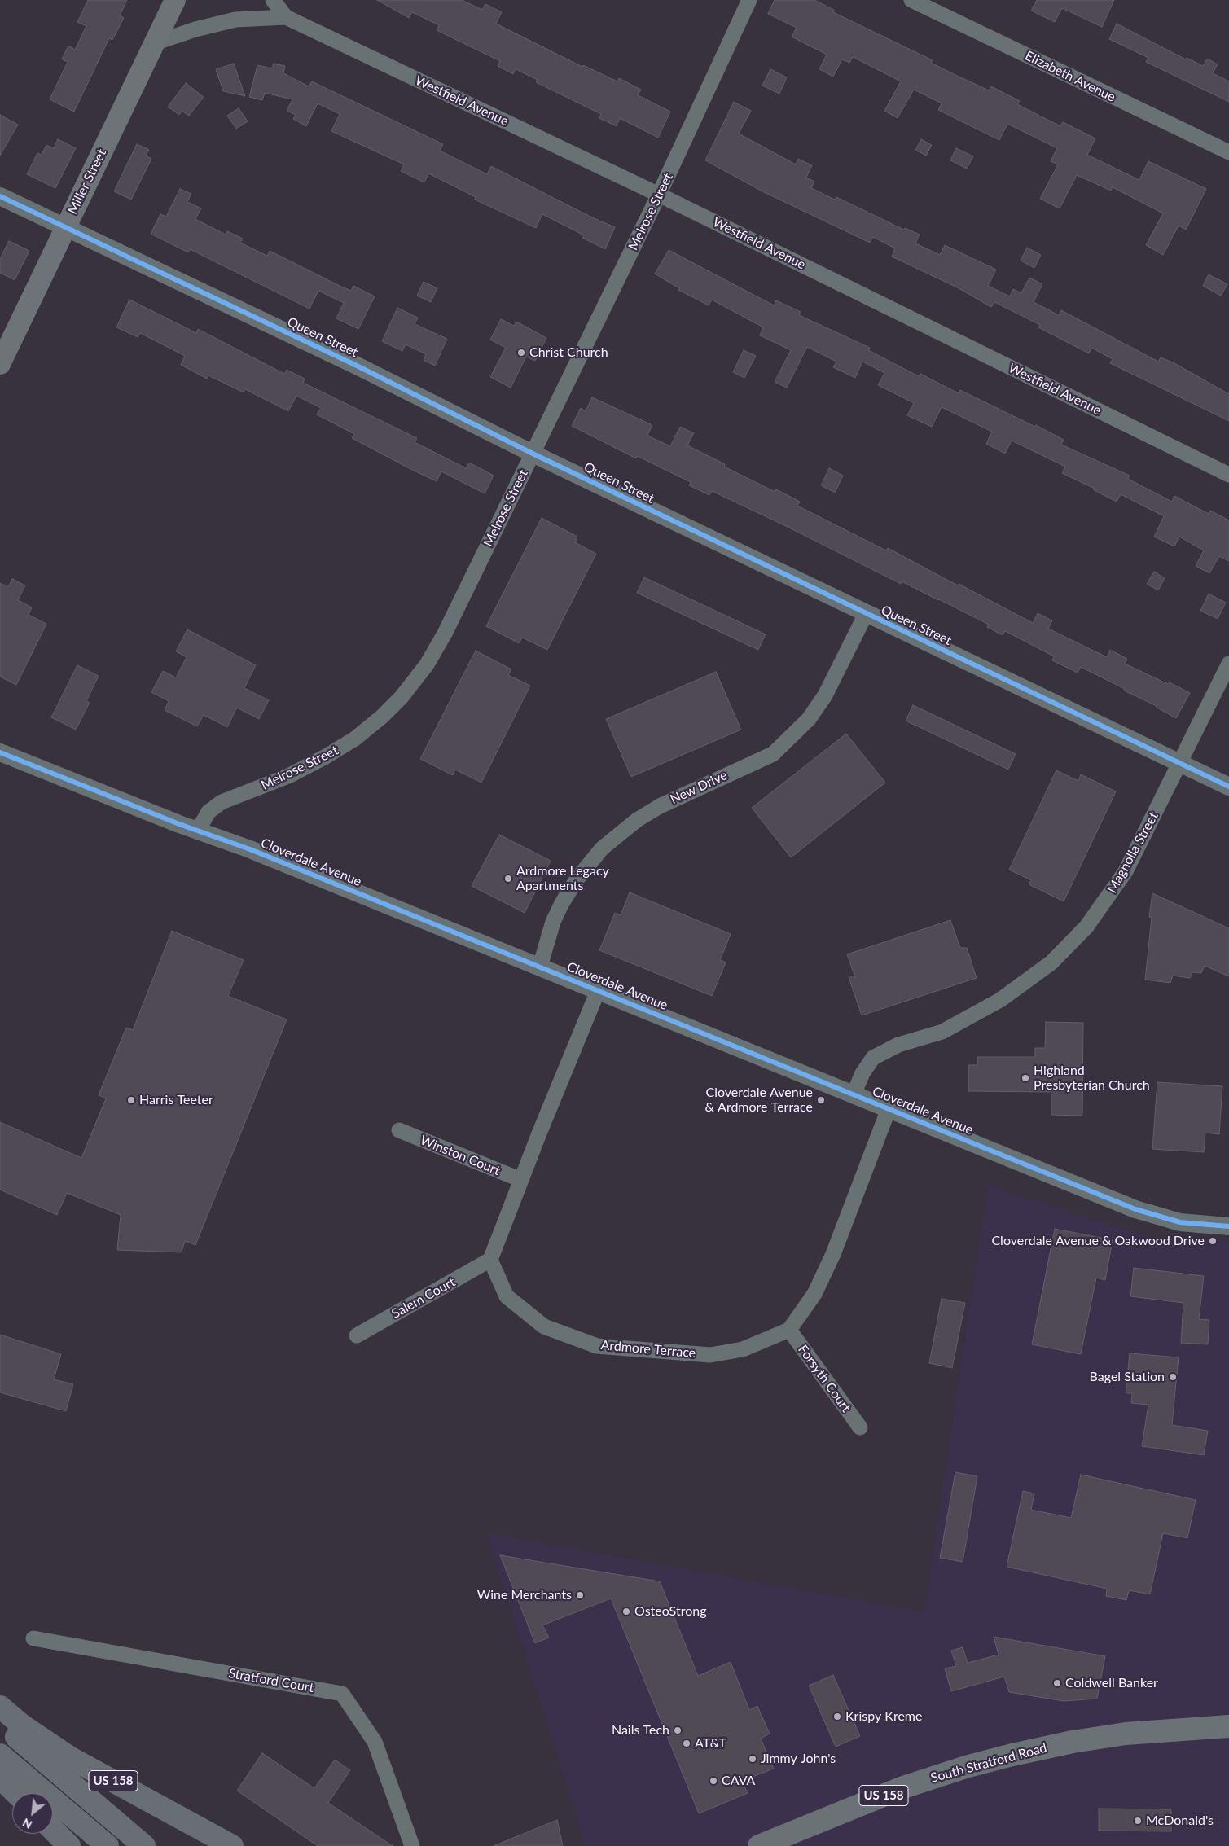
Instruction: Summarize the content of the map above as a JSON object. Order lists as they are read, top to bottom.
{
  "streets": {
    "highway": ["US 158"],
    "main road": ["Miller Street", "South Stratford Road"],
    "street": [
      "Elizabeth Avenue",
      "Westfield Avenue",
      "Melrose Street",
      "Queen Street",
      "New Drive",
      "Magnolia Street",
      "Cloverdale Avenue",
      "Winston Court",
      "Salem Court",
      "Ardmore Terrace",
      "Forsyth Court",
      "Stratford Court"
    ]
  },
  "crossings": [
    ["Westfield Avenue", "Miller Street"],
    ["Westfield Avenue", "Melrose Street"],
    ["Miller Street", "Queen Street"],
    ["Melrose Street", "Queen Street"],
    ["Melrose Street", "Cloverdale Avenue"],
    ["Queen Street", "New Drive"],
    ["Queen Street", "Magnolia Street"],
    ["New Drive", "Cloverdale Avenue"],
    ["Magnolia Street", "Cloverdale Avenue"],
    ["Salem Court", "Ardmore Terrace"],
    ["Ardmore Terrace", "Forsyth Court"]
  ],
  "places": [
    "Christ Church",
    "Ardmore Legacy Apartments",
    "Highland Presbyterian Church",
    "Harris Teeter",
    "Cloverdale Avenue & Ardmore Terrace",
    "Cloverdale Avenue & Oakwood Drive",
    "Bagel Station",
    "Wine Merchants",
    "OsteoStrong",
    "Coldwell Banker",
    "Krispy Kreme",
    "Nails Tech",
    "AT&T",
    "Jimmy John's",
    "CAVA",
    "McDonald's"
  ],
  "north": "bottom left"
}
